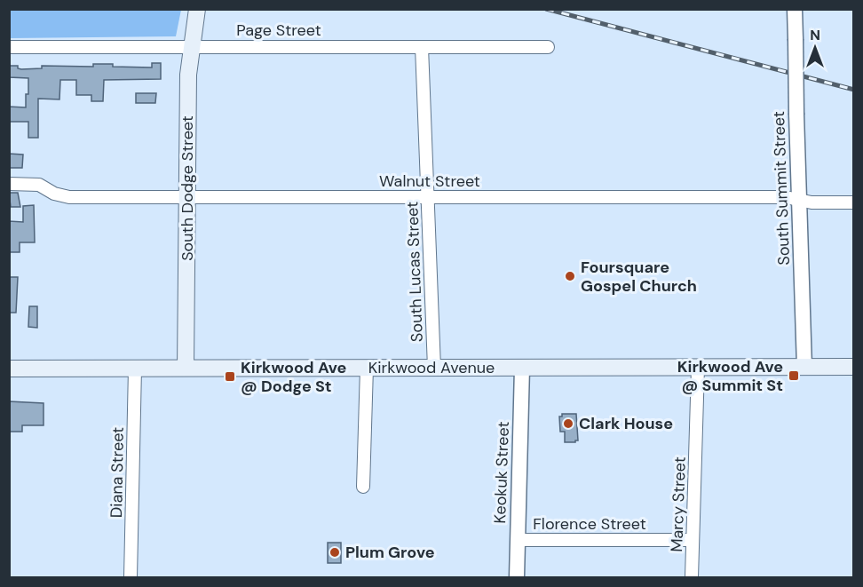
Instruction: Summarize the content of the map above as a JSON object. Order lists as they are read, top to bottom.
{
  "streets": {
    "main road": ["South Dodge Street", "Kirkwood Avenue"],
    "street": [
      "Page Street",
      "Walnut Street",
      "South Summit Street",
      "South Lucas Street",
      "Diana Street",
      "Keokuk Street",
      "Marcy Street",
      "Florence Street"
    ]
  },
  "crossings": [
    ["Page Street", "South Dodge Street"],
    ["Page Street", "South Lucas Street"],
    ["Walnut Street", "South Dodge Street"],
    ["Walnut Street", "South Summit Street"],
    ["Walnut Street", "South Lucas Street"],
    ["South Dodge Street", "Kirkwood Avenue"],
    ["South Summit Street", "Kirkwood Avenue"],
    ["South Lucas Street", "Kirkwood Avenue"],
    ["Kirkwood Avenue", "Diana Street"],
    ["Kirkwood Avenue", "Keokuk Street"],
    ["Kirkwood Avenue", "Marcy Street"],
    ["Keokuk Street", "Florence Street"],
    ["Marcy Street", "Florence Street"]
  ],
  "places": {
    "other": ["Foursquare Gospel Church", "Clark House", "Plum Grove"],
    "transit": ["Kirkwood Ave @ Summit St", "Kirkwood Ave @ Dodge St"]
  },
  "north": "top"
}
